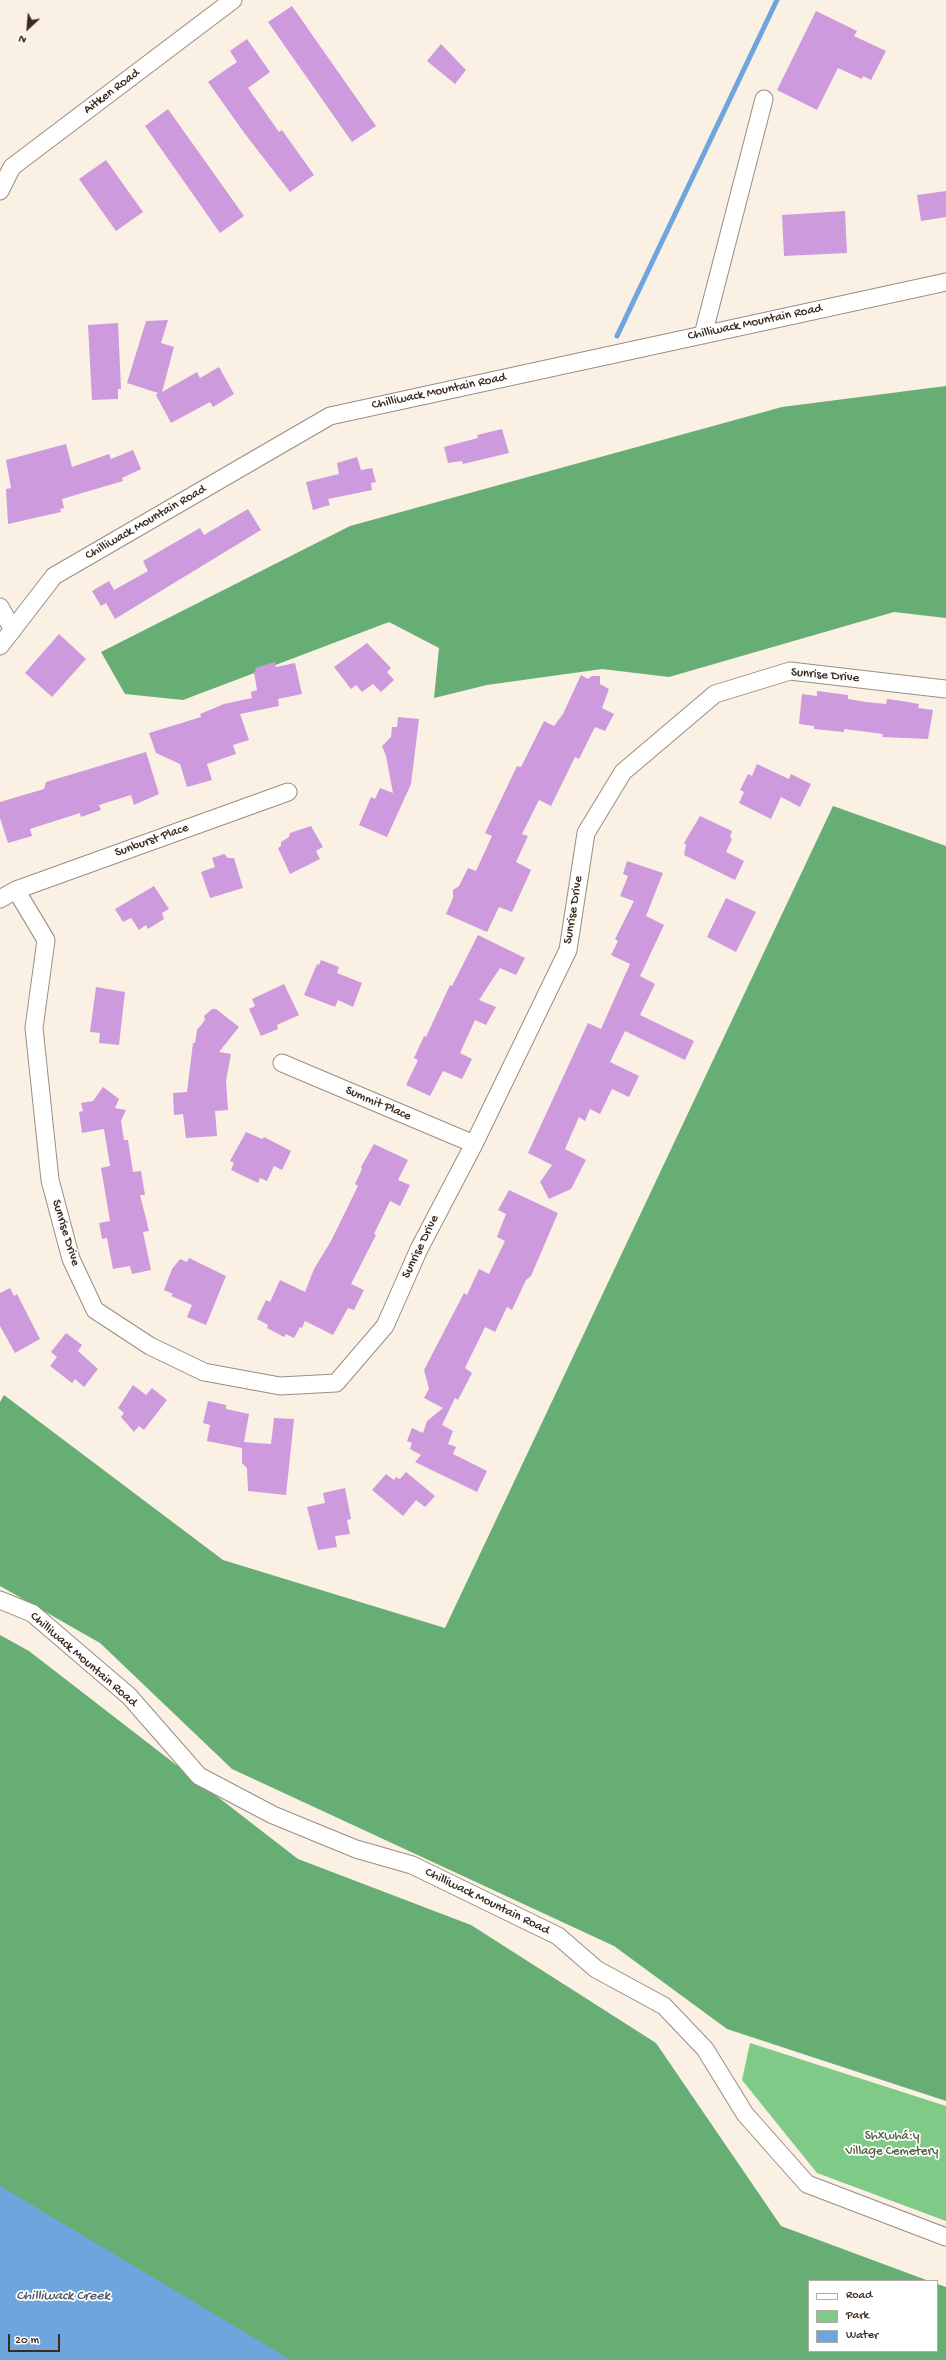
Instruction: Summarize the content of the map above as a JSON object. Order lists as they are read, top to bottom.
{
  "streets": {
    "street": [
      "Aitken Road",
      "Chilliwack Mountain Road",
      "Sunrise Drive",
      "Sunburst Place",
      "Summit Place"
    ]
  },
  "crossings": [
    ["Sunrise Drive", "Sunburst Place"],
    ["Sunrise Drive", "Summit Place"]
  ],
  "water": ["Chilliwack Creek"],
  "parks": ["Shxwhá:y Village Cemetery"],
  "legend": ["Road", "Park", "Water"],
  "scale_bar": "20 m",
  "north": "bottom left"
}
